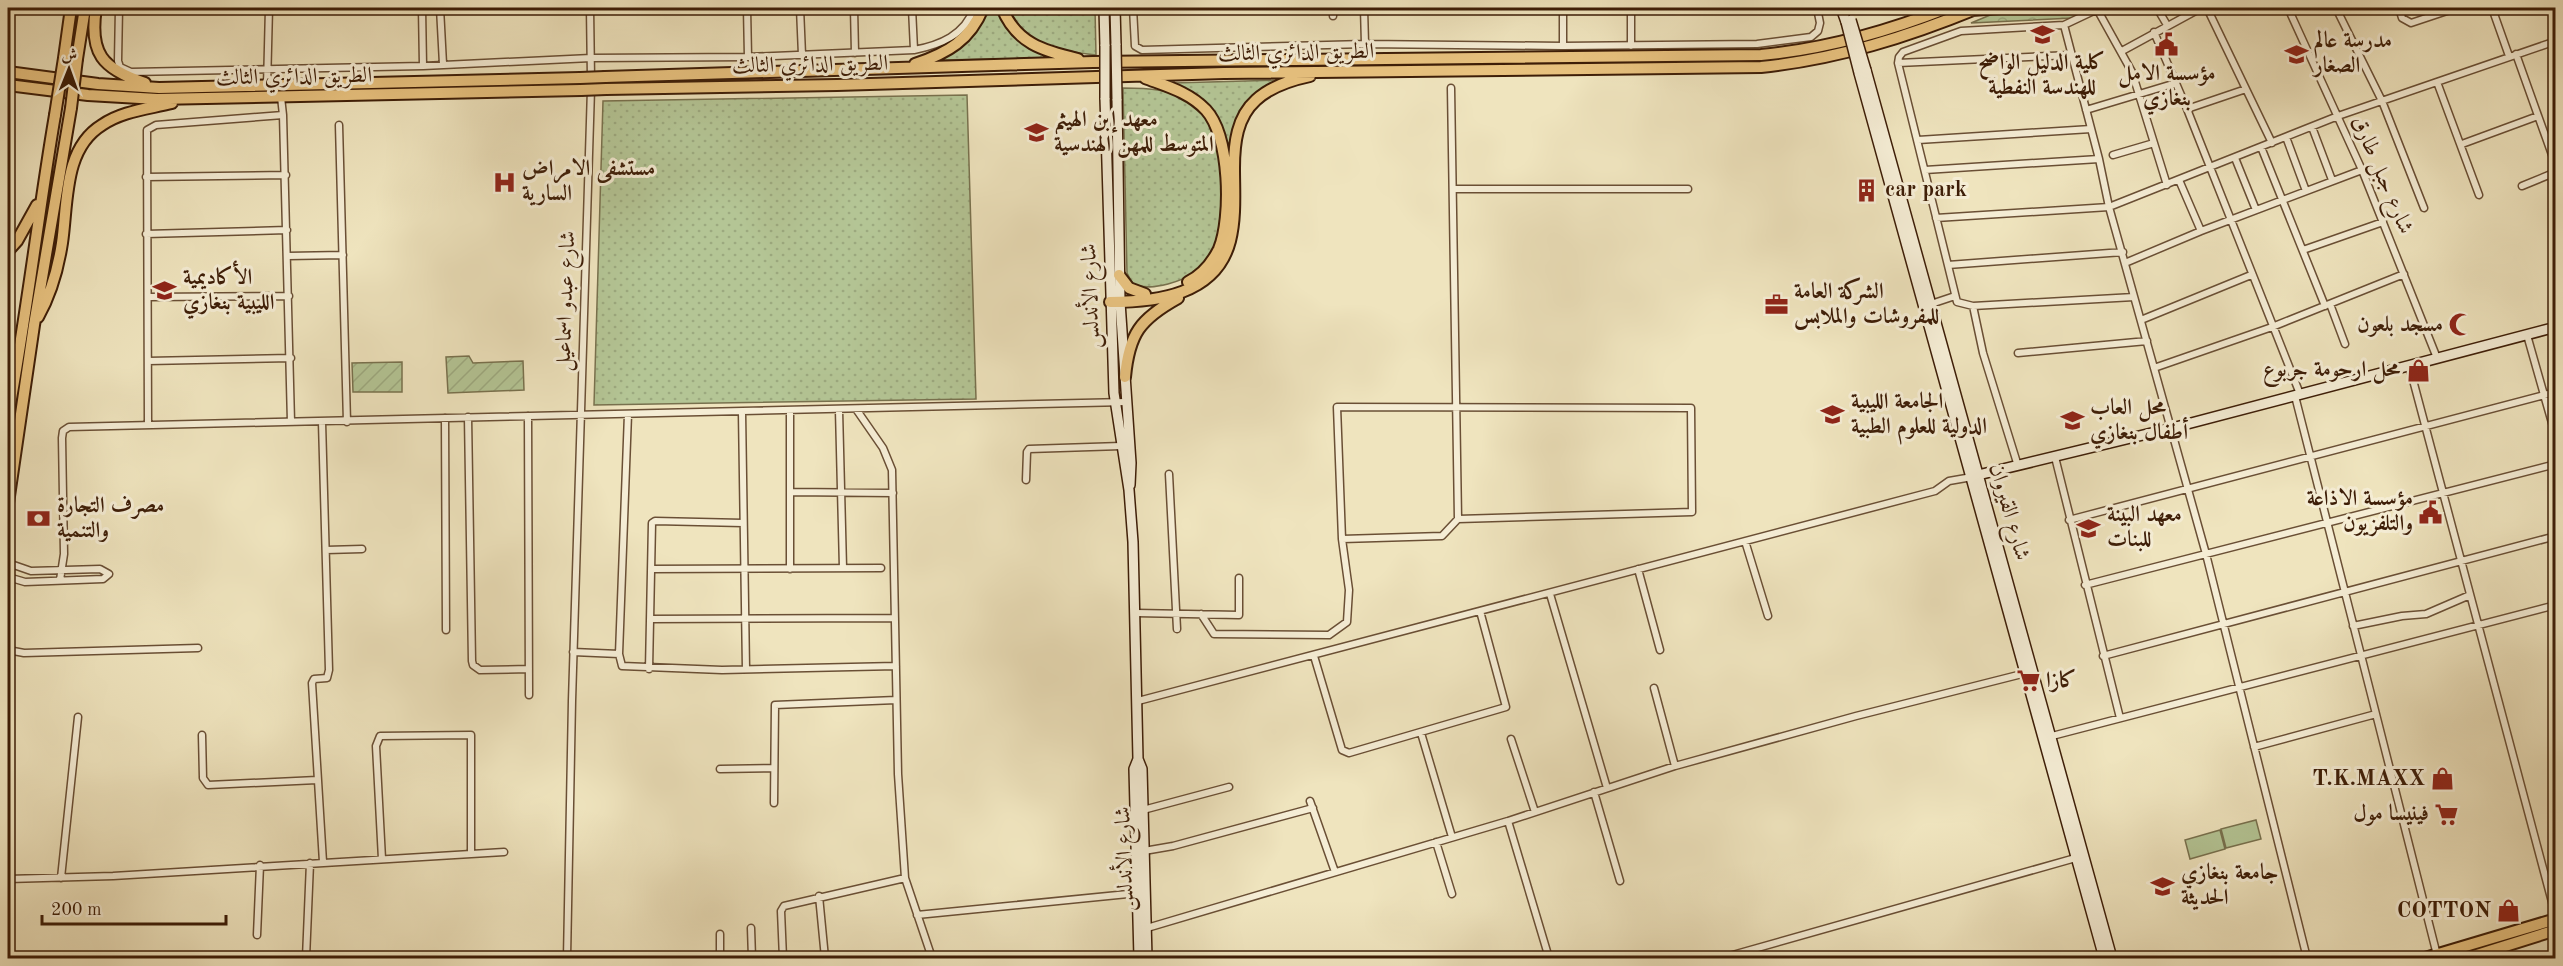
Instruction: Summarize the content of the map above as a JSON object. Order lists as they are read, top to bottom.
{
  "streets": {
    "main road": ["الطريق الدائري الثالث", "شارع الأندلس", "شارع القيروان"],
    "street": ["شارع جبل طارق", "شارع عبدو اسماعيل"]
  },
  "places": {
    "school or university": [
      "كلية الدليل الواضح للهندسة النفطية",
      "مدرسة عالم الصغار",
      "معهد إبن الهيثم المتوسط للمهن الهندسية",
      "الأكاديمية الليبية بنغازي",
      "الجامعة الليبية الدولية للعلوم الطبية",
      "محل العاب أطفال بنغازي",
      "معهد البينة للبنات",
      "جامعة بنغازي الحديثة"
    ],
    "public building": ["مؤسسة الامل بنغازي", "مؤسسة الاذاعة والتلفزيون"],
    "hospital": ["مستشفى الامراض السارية"],
    "building": ["car park"],
    "office": ["الشركة العامة للمفروشات والملابس"],
    "mosque": ["مسجد بلعون"],
    "shop": ["محل ارحومة جربوع", "T.K.MAXX", "COTTON"],
    "bank": ["مصرف التجارة والتنمية"],
    "supermarket": ["كازا", "فينيسا مول"]
  },
  "scale_bar": "200 m",
  "north": "top"
}
